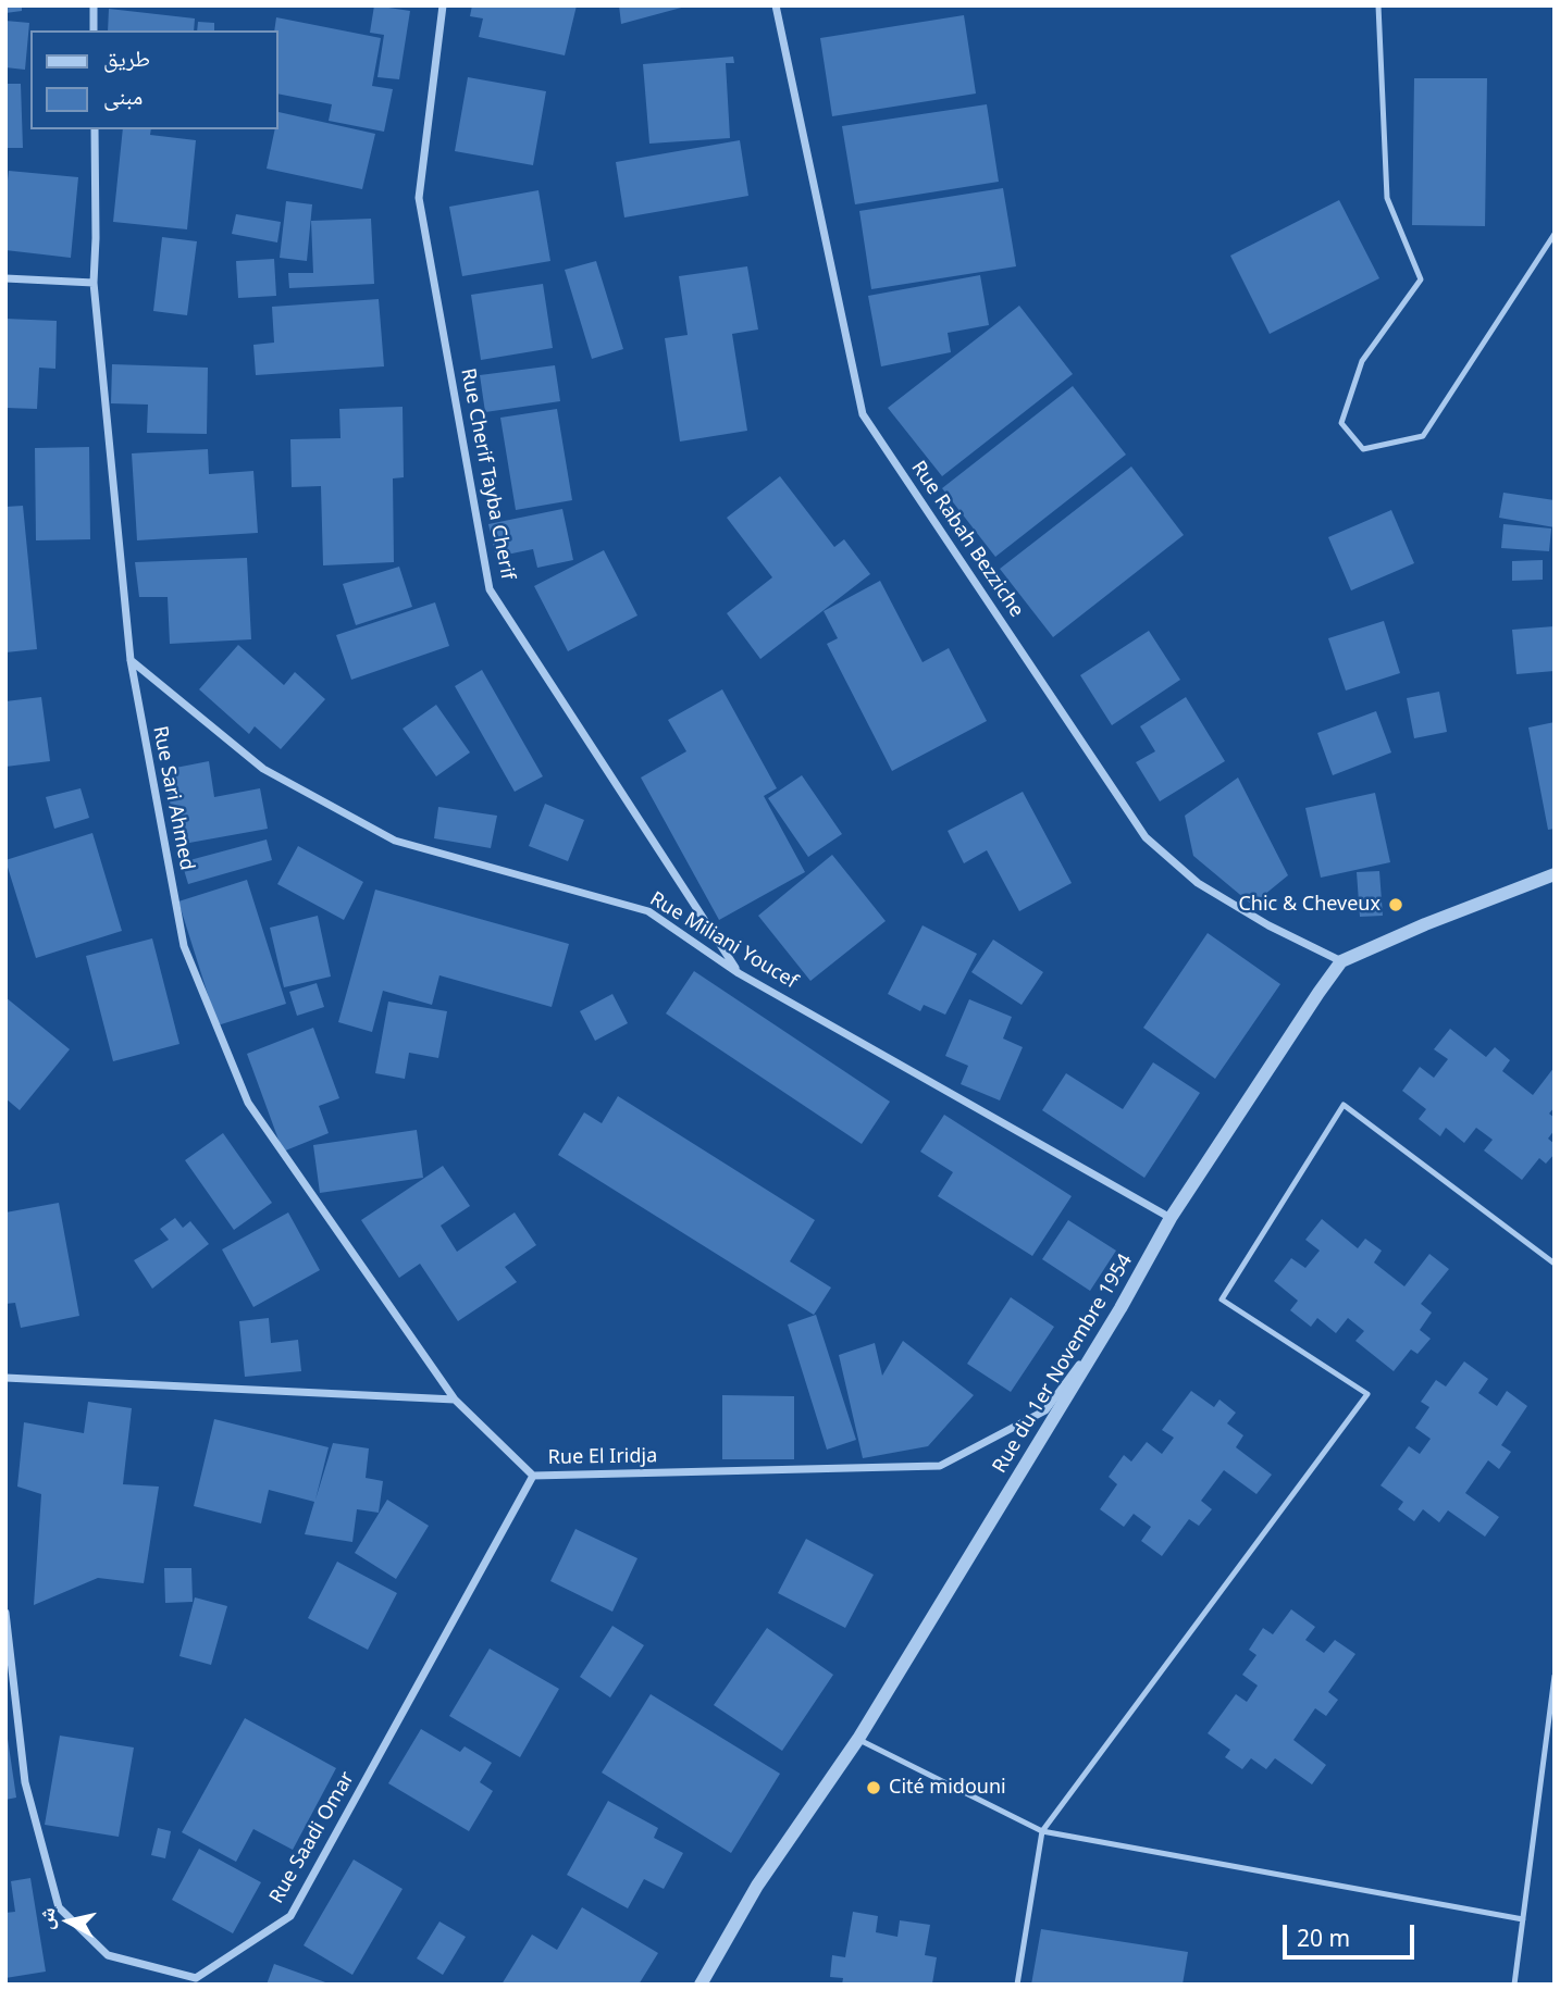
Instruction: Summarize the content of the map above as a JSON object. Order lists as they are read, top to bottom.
{
  "streets": {
    "street": [
      "Rue Cherif Tayba Cherif",
      "Rue Rabah Bezziche",
      "Rue Sari Ahmed",
      "Rue Miliani Youcef",
      "Rue du 1er Novembre 1954",
      "Rue El Iridja",
      "Rue Saadi Omar"
    ]
  },
  "crossings": [
    ["Rue Cherif Tayba Cherif", "Rue Miliani Youcef"],
    ["Rue Rabah Bezziche", "Rue du 1er Novembre 1954"],
    ["Rue Sari Ahmed", "Rue Miliani Youcef"],
    ["Rue Sari Ahmed", "Rue El Iridja"],
    ["Rue Miliani Youcef", "Rue du 1er Novembre 1954"],
    ["Rue du 1er Novembre 1954", "Rue El Iridja"],
    ["Rue El Iridja", "Rue Saadi Omar"]
  ],
  "places": ["Chic & Cheveux", "Cité midouni"],
  "legend": ["طريق", "مبنى"],
  "scale_bar": "20 m",
  "north": "left"
}
